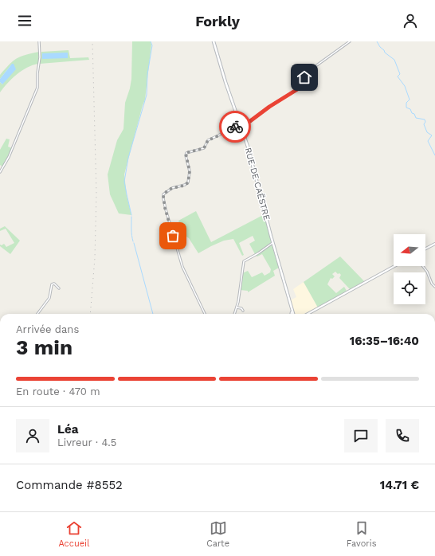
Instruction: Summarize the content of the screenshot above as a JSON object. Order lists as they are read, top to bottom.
{
  "streets": {
    "main road": ["RUE DE CAËSTRE"]
  },
  "north": "left",
  "page": {
    "header": "Forkly",
    "heading": ["3 min", "Arrivée dans", "16:35–16:40"],
    "panel": [
      "Léa",
      "Livreur · 4.5",
      "Commande #8552",
      "14.71 €"
    ],
    "bar": "En route · 470 m",
    "tabs": ["Accueil", "Carte", "Favoris"]
  }
}
